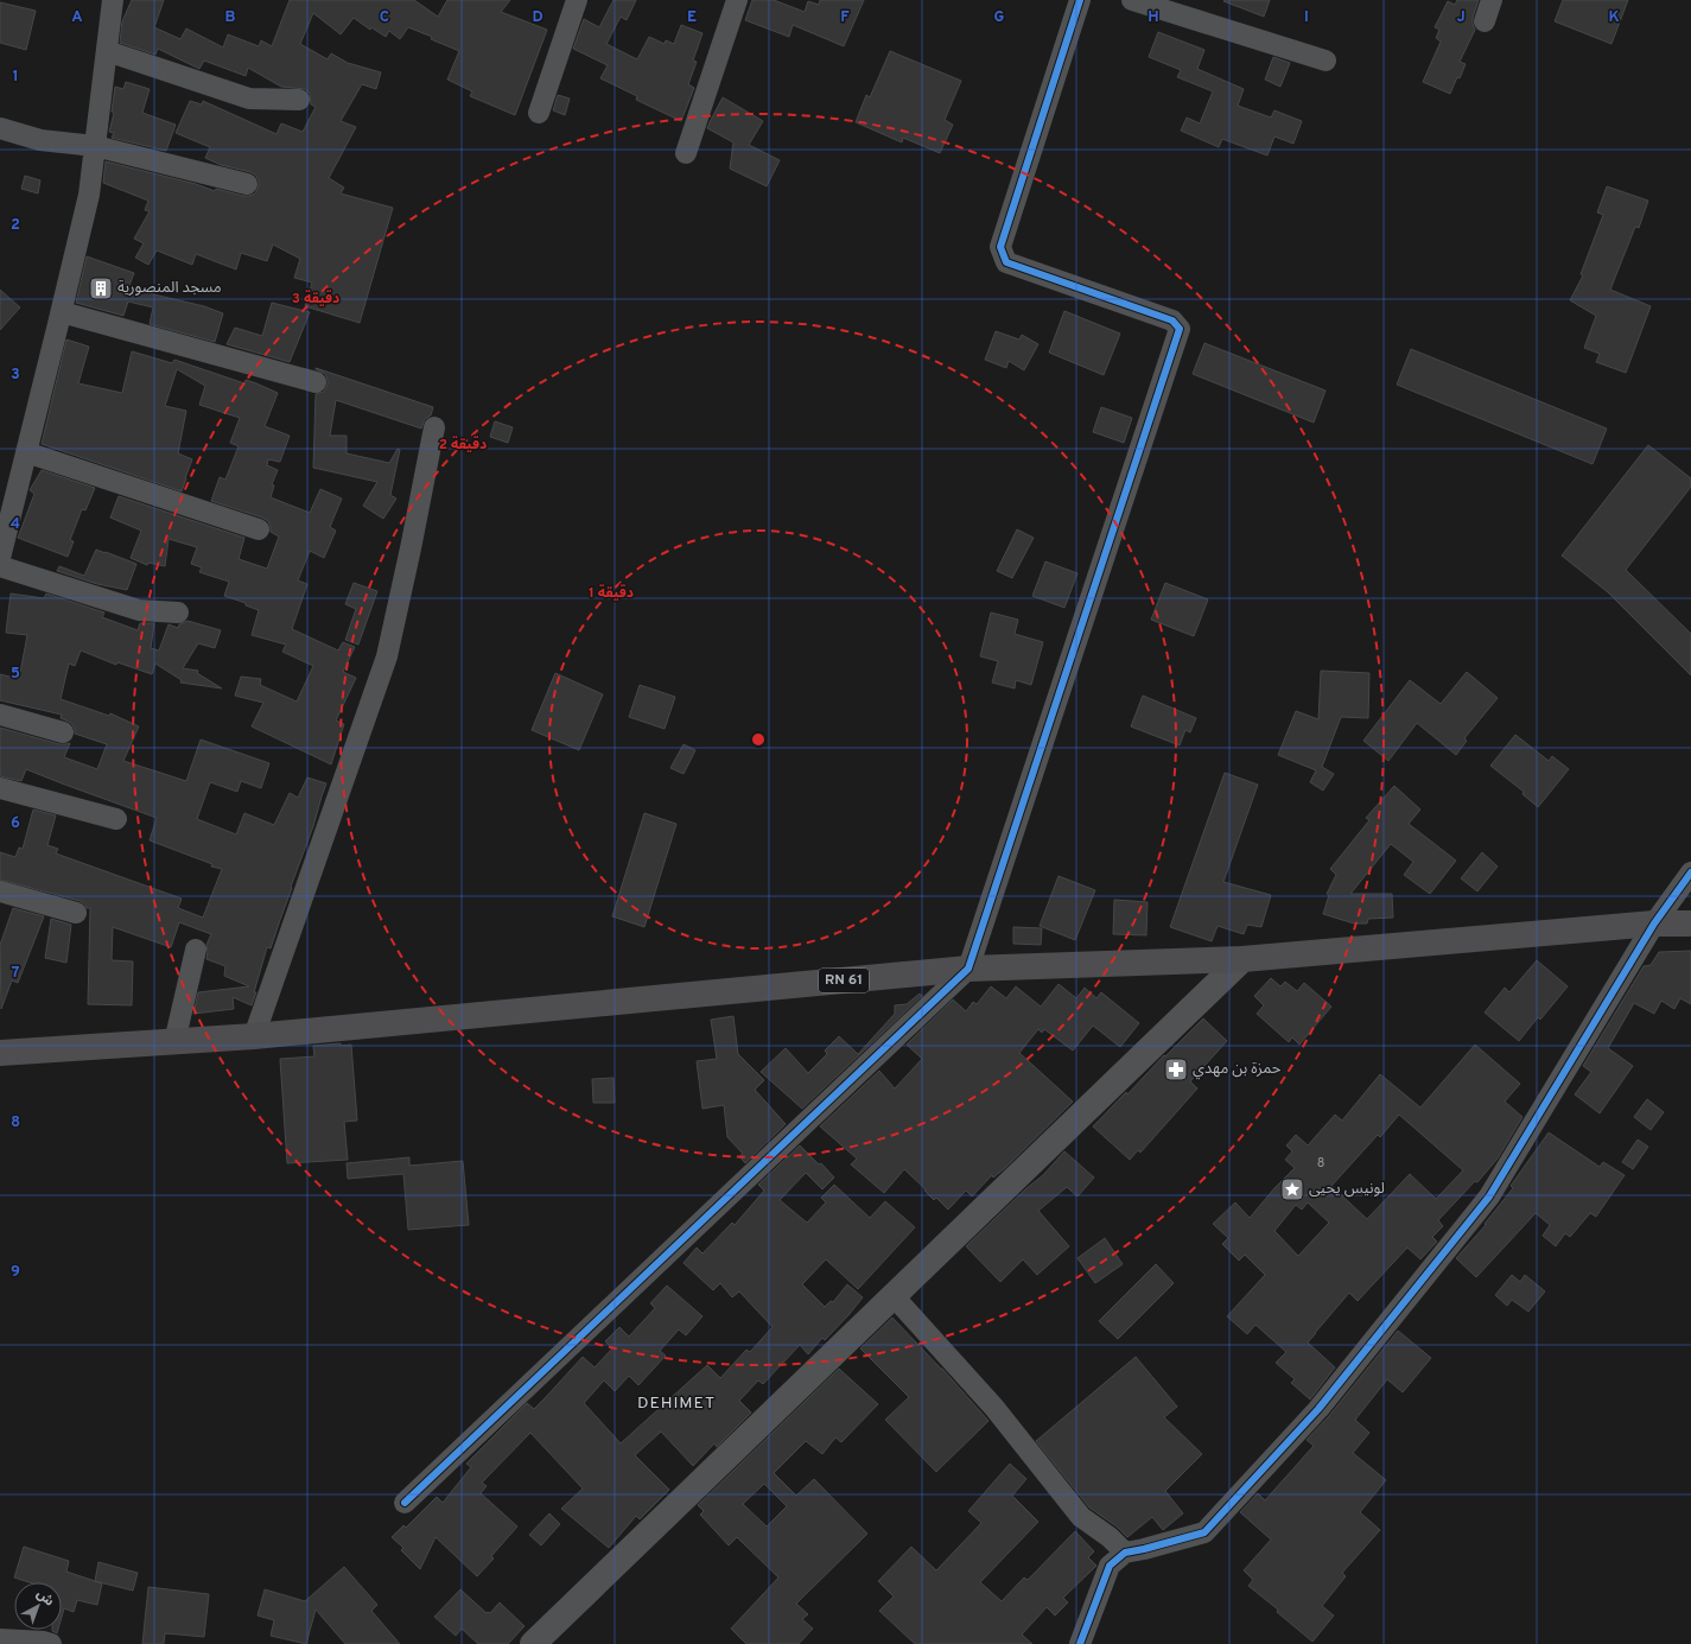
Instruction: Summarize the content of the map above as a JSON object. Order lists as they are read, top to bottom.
{
  "streets": {
    "main road": ["RN 61"]
  },
  "districts": ["DEHIMET"],
  "places": {
    "building": ["مسجد المنصورية"],
    "pharmacy": ["حمزة بن مهدي"],
    "place": ["لونيس يحيى"]
  },
  "house_numbers": ["8"],
  "north": "top right",
  "grid": {
    "columns": [
      "A",
      "B",
      "C",
      "D",
      "E",
      "F",
      "G",
      "H",
      "I",
      "J",
      "K"
    ],
    "rows": [
      "1",
      "2",
      "3",
      "4",
      "5",
      "6",
      "7",
      "8",
      "9"
    ]
  },
  "rings": ["3 دقيقة", "2 دقيقة", "1 دقيقة"]
}
